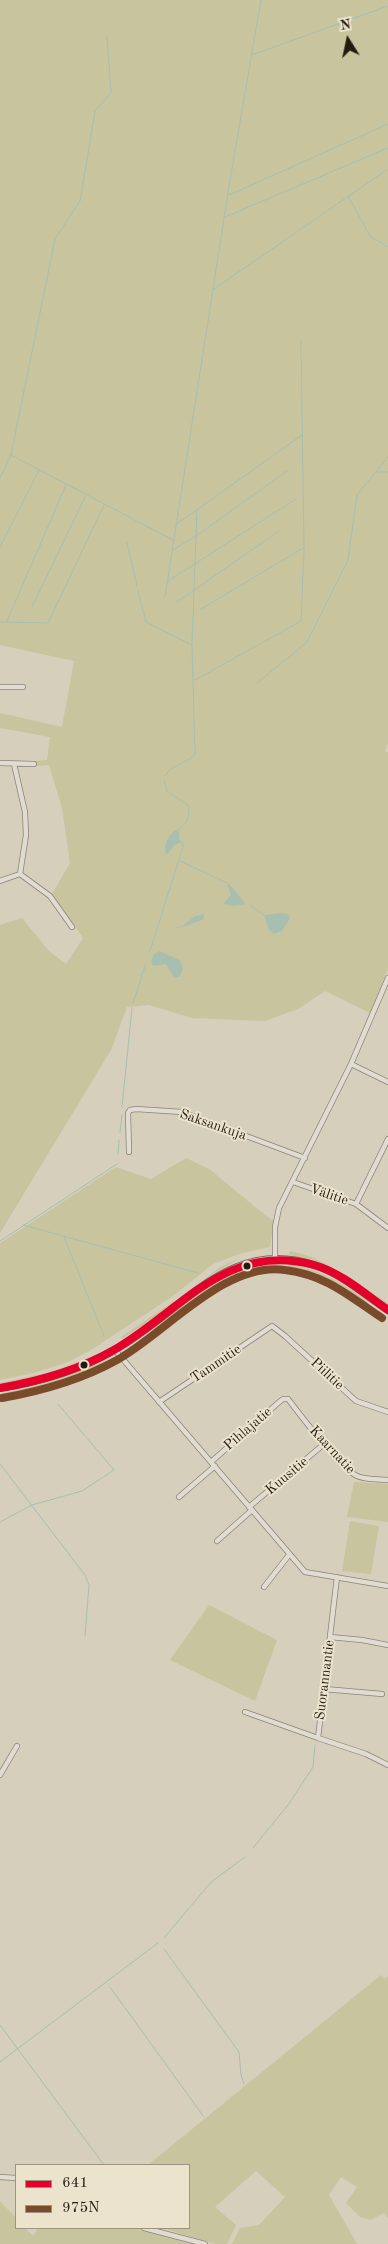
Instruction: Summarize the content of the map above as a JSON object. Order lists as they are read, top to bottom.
{
  "streets": {
    "street": [
      "Saksankuja",
      "Välitie",
      "Tammitie",
      "Piilitie",
      "Pihlajatie",
      "Kaarnatie",
      "Kuusitie",
      "Suorannantie"
    ]
  },
  "crossings": [
    ["Tammitie", "Piilitie"],
    ["Pihlajatie", "Kaarnatie"],
    ["Kaarnatie", "Kuusitie"]
  ],
  "lines": ["transit line 641", "transit line 975N"],
  "legend": ["641", "975N"],
  "north": "top"
}
